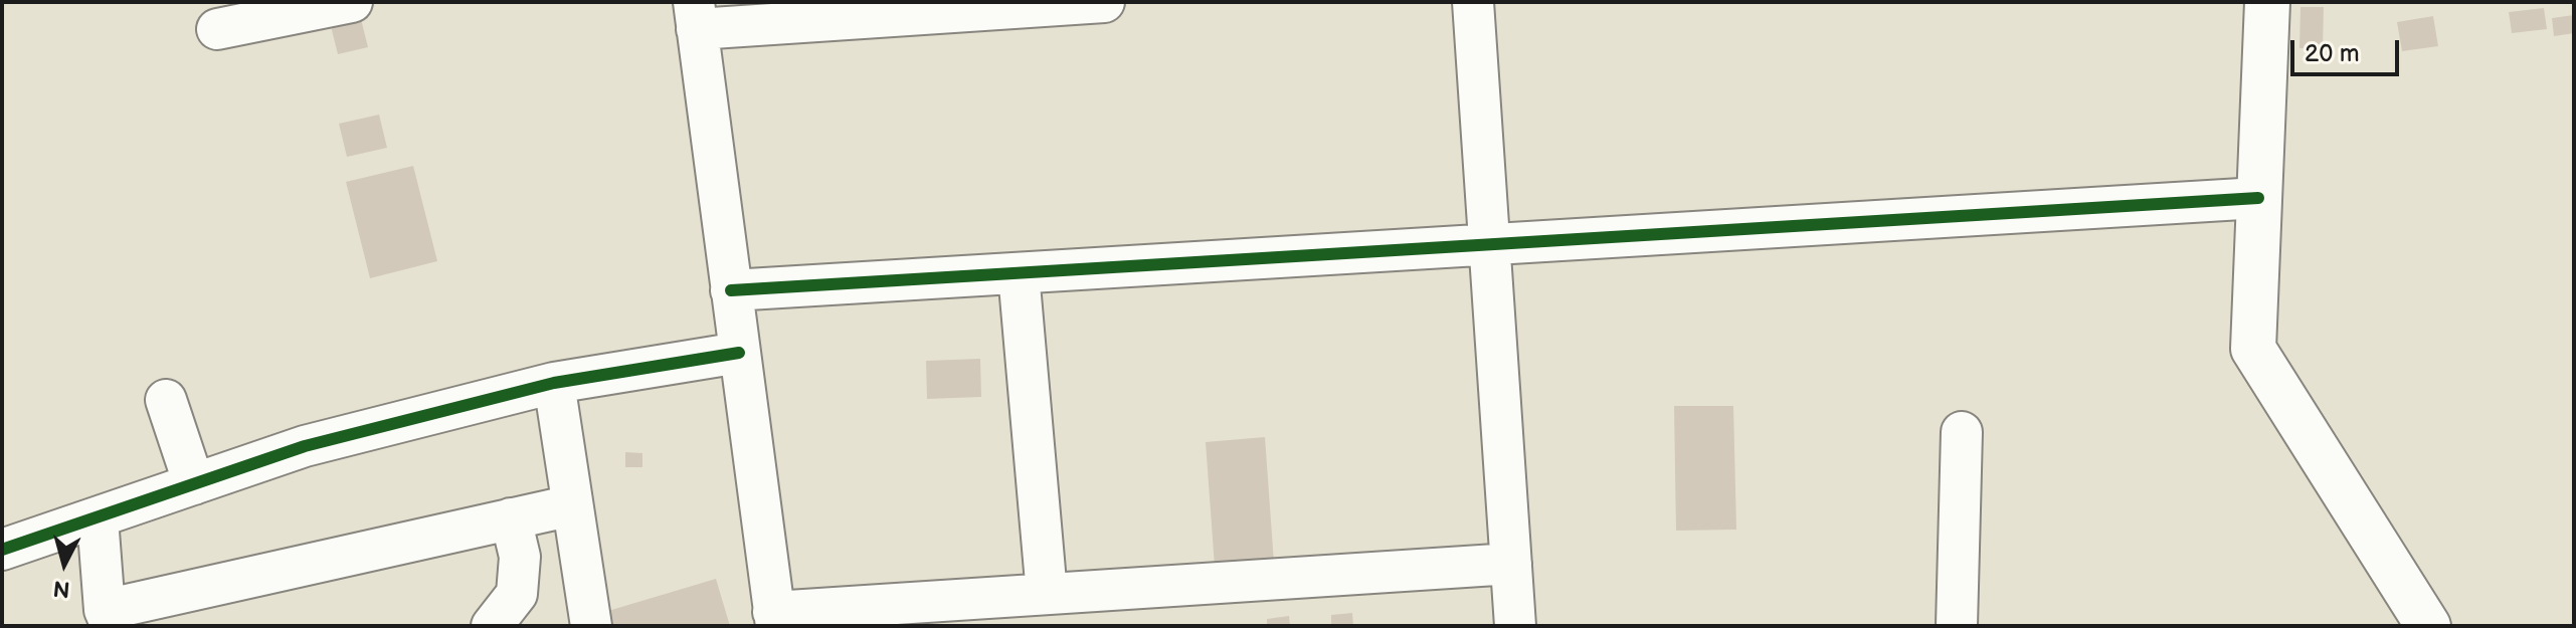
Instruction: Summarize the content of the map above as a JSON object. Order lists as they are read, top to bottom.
{
  "scale_bar": "20 m",
  "north": "bottom"
}
